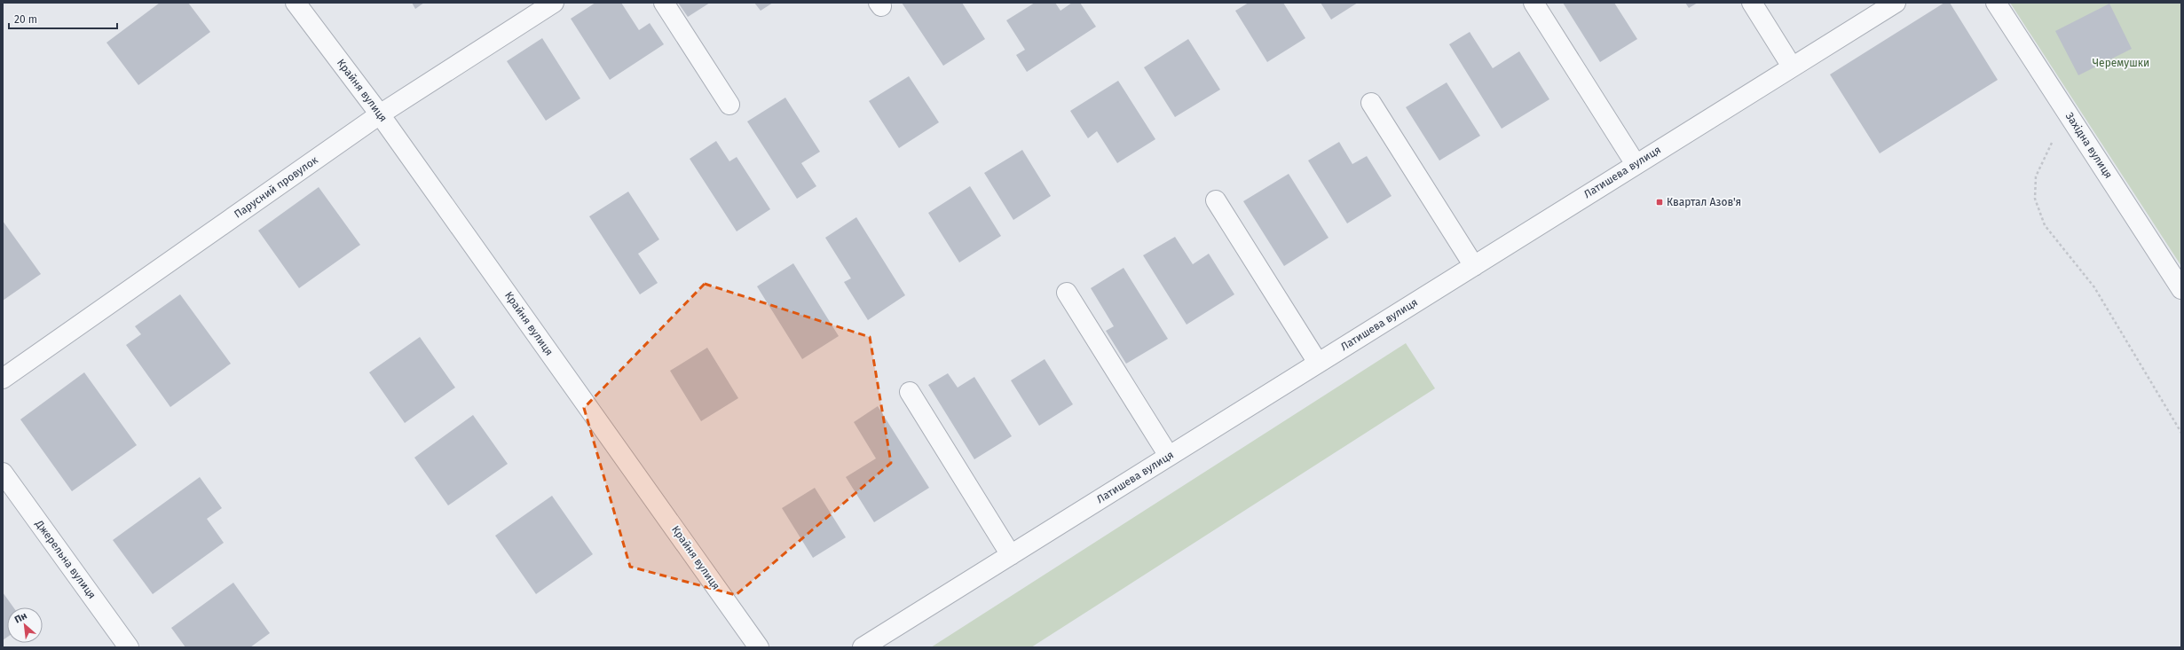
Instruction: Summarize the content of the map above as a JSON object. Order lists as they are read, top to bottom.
{
  "streets": {
    "street": [
      "Крайня вулиця",
      "Західна вулиця",
      "Латишева вулиця",
      "Парусний провулок",
      "Джерельна вулиця"
    ]
  },
  "crossings": [
    ["Крайня вулиця", "Парусний провулок"]
  ],
  "parks": ["Черемушки"],
  "places": {
    "transit": ["Квартал Азов'я"]
  },
  "scale_bar": "20 m",
  "north": "top left"
}
